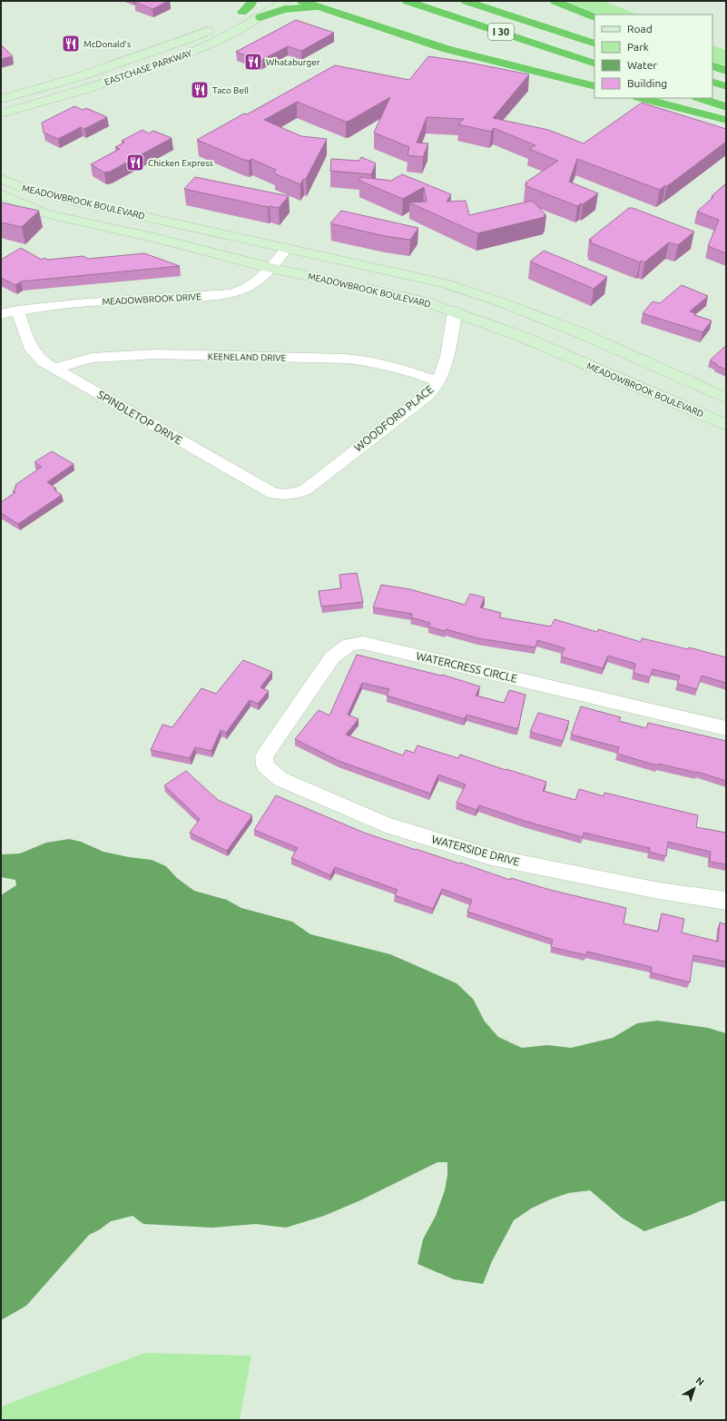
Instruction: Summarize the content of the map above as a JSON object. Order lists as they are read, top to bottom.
{
  "streets": {
    "highway": ["I 30"],
    "main road": ["EASTCHASE PARKWAY", "MEADOWBROOK BOULEVARD"],
    "street": [
      "MEADOWBROOK DRIVE",
      "KEENELAND DRIVE",
      "SPINDLETOP DRIVE",
      "WOODFORD PLACE",
      "WATERCRESS CIRCLE",
      "WATERSIDE DRIVE"
    ]
  },
  "crossings": [
    ["MEADOWBROOK BOULEVARD", "MEADOWBROOK DRIVE"],
    ["MEADOWBROOK BOULEVARD", "WOODFORD PLACE"],
    ["MEADOWBROOK DRIVE", "SPINDLETOP DRIVE"],
    ["KEENELAND DRIVE", "SPINDLETOP DRIVE"],
    ["KEENELAND DRIVE", "WOODFORD PLACE"],
    ["SPINDLETOP DRIVE", "WOODFORD PLACE"],
    ["WATERCRESS CIRCLE", "WATERSIDE DRIVE"]
  ],
  "places": {
    "restaurant": [
      "McDonald's",
      "Whataburger",
      "Taco Bell",
      "Chicken Express"
    ]
  },
  "legend": [
    "Road",
    "Park",
    "Water",
    "Building"
  ],
  "north": "top right"
}
